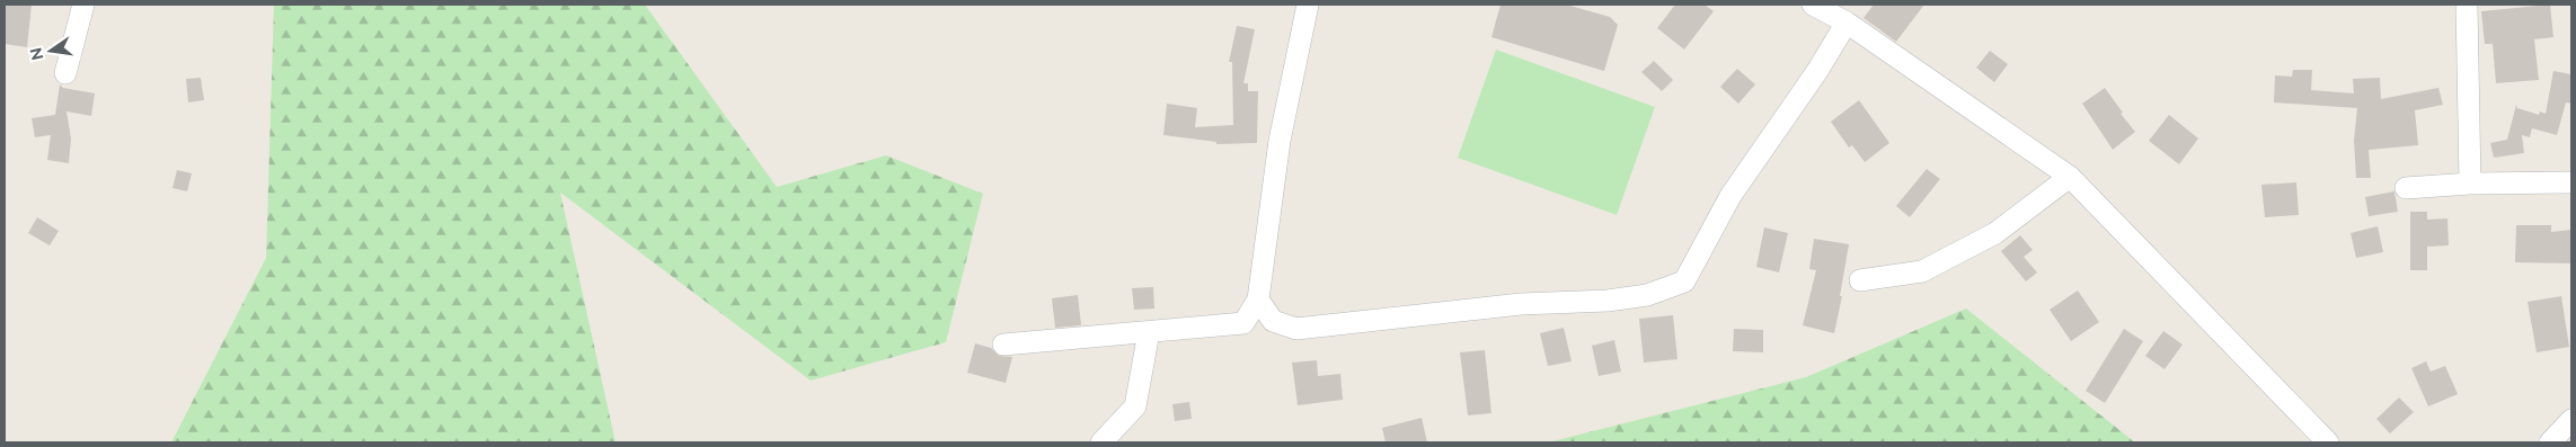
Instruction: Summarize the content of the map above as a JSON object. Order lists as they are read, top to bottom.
{
  "north": "left"
}
